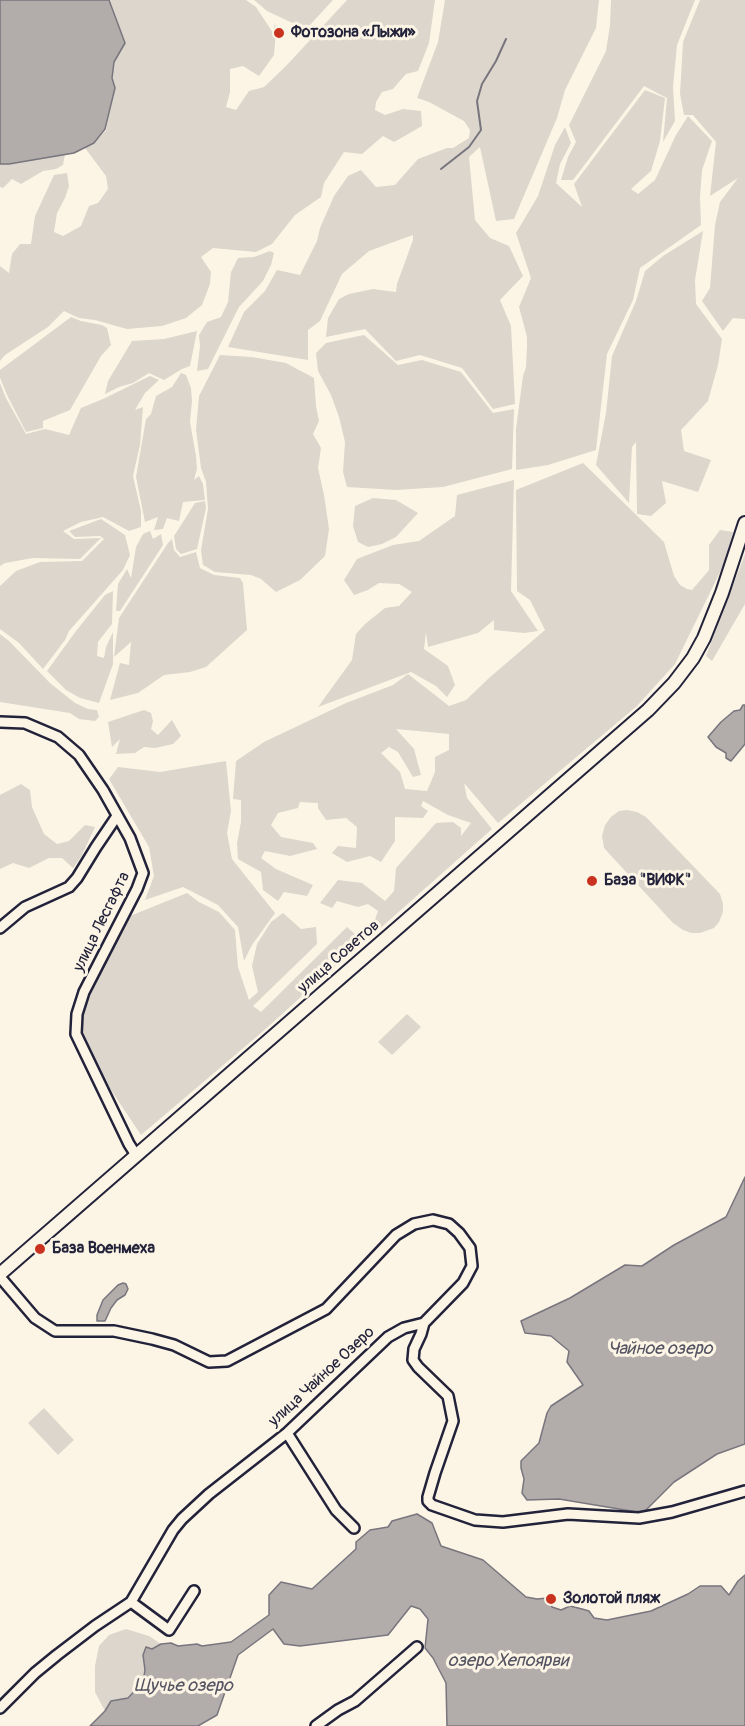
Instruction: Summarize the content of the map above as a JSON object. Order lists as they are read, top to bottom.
{
  "streets": {
    "main road": ["улица Советов"],
    "street": ["улица Лесгафта", "улица Чайное Озеро"]
  },
  "crossings": [
    ["улица Лесгафта", "улица Советов"]
  ],
  "water": ["Чайное озеро", "озеро Хепоярви", "Щучье озеро"],
  "places": [
    "Фотозона «Лыжи»",
    "База \"ВИФК\"",
    "База Военмеха",
    "Золотой пляж"
  ]
}
